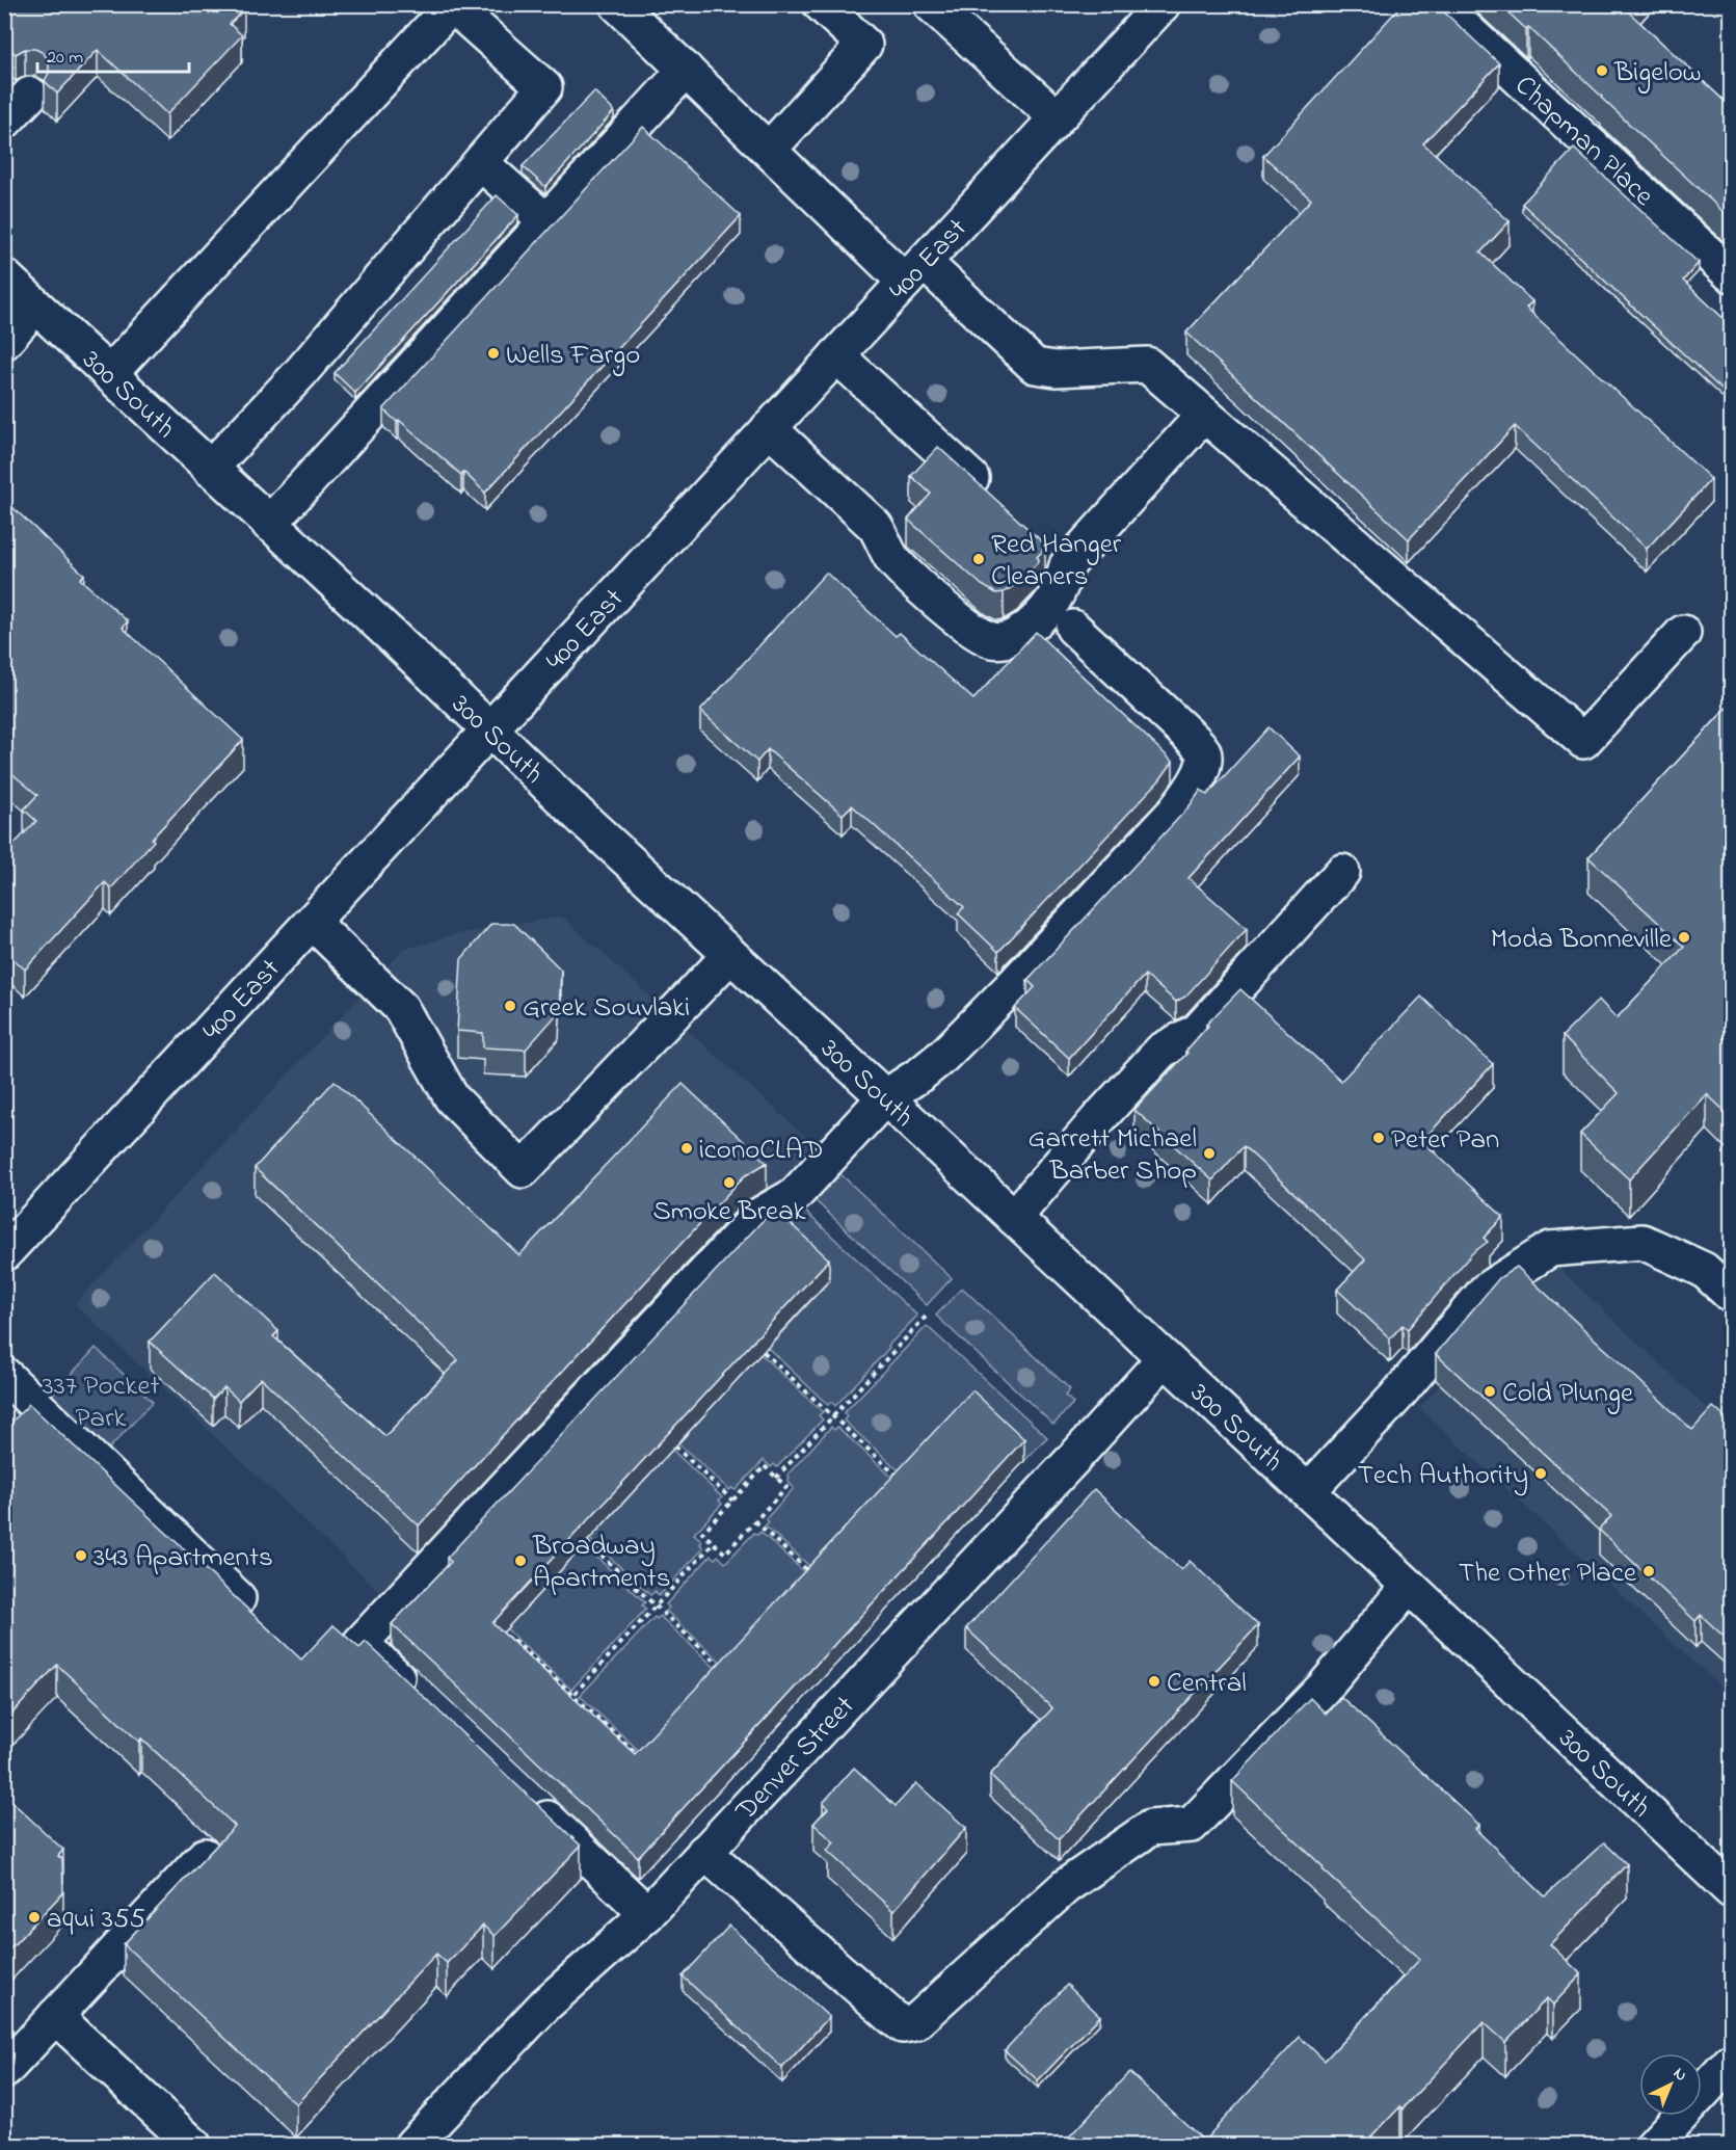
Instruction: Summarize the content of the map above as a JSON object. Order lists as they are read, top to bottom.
{
  "streets": {
    "street": [
      "Chapman Place",
      "400 East",
      "300 South",
      "Denver Street"
    ]
  },
  "crossings": [
    ["400 East", "300 South"],
    ["300 South", "Denver Street"]
  ],
  "parks": ["337 Pocket Park"],
  "places": [
    "Bigelow",
    "Wells Fargo",
    "Red Hanger Cleaners",
    "Moda Bonneville",
    "Greek Souvlaki",
    "Peter Pan",
    "iconoCLAD",
    "Garrett Michael Barber Shop",
    "Smoke Break",
    "Cold Plunge",
    "Tech Authority",
    "343 Apartments",
    "Broadway Apartments",
    "The Other Place",
    "Central",
    "aqui 355"
  ],
  "scale_bar": "20 m",
  "north": "top right"
}
